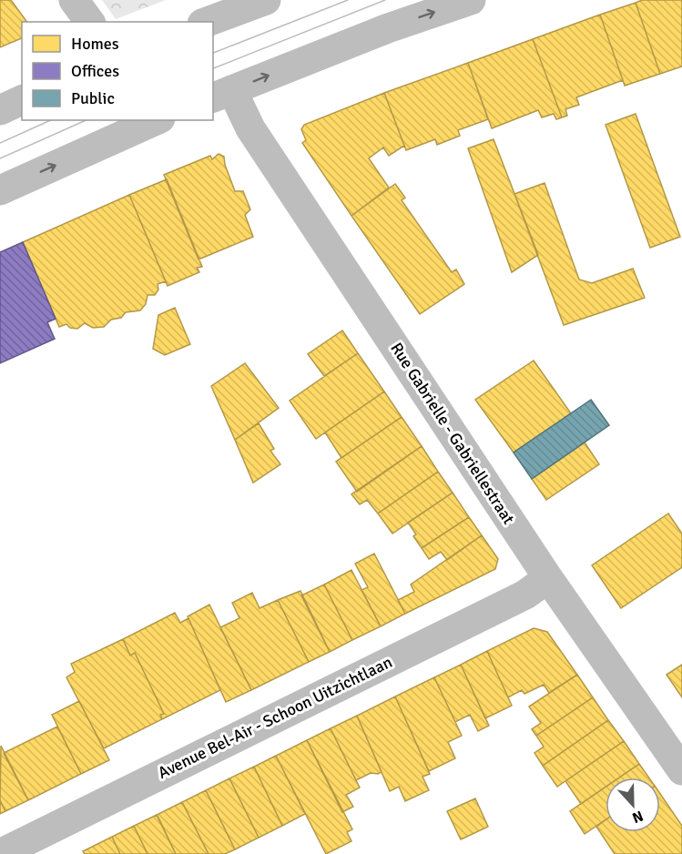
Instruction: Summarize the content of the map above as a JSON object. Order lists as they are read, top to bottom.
{
  "streets": {
    "street": ["Rue Gabrielle - Gabriellestraat", "Avenue Bel-Air - Schoon Uitzichtlaan"]
  },
  "crossings": [
    ["Rue Gabrielle - Gabriellestraat", "Avenue Bel-Air - Schoon Uitzichtlaan"]
  ],
  "legend": ["Homes", "Offices", "Public"],
  "north": "bottom"
}
